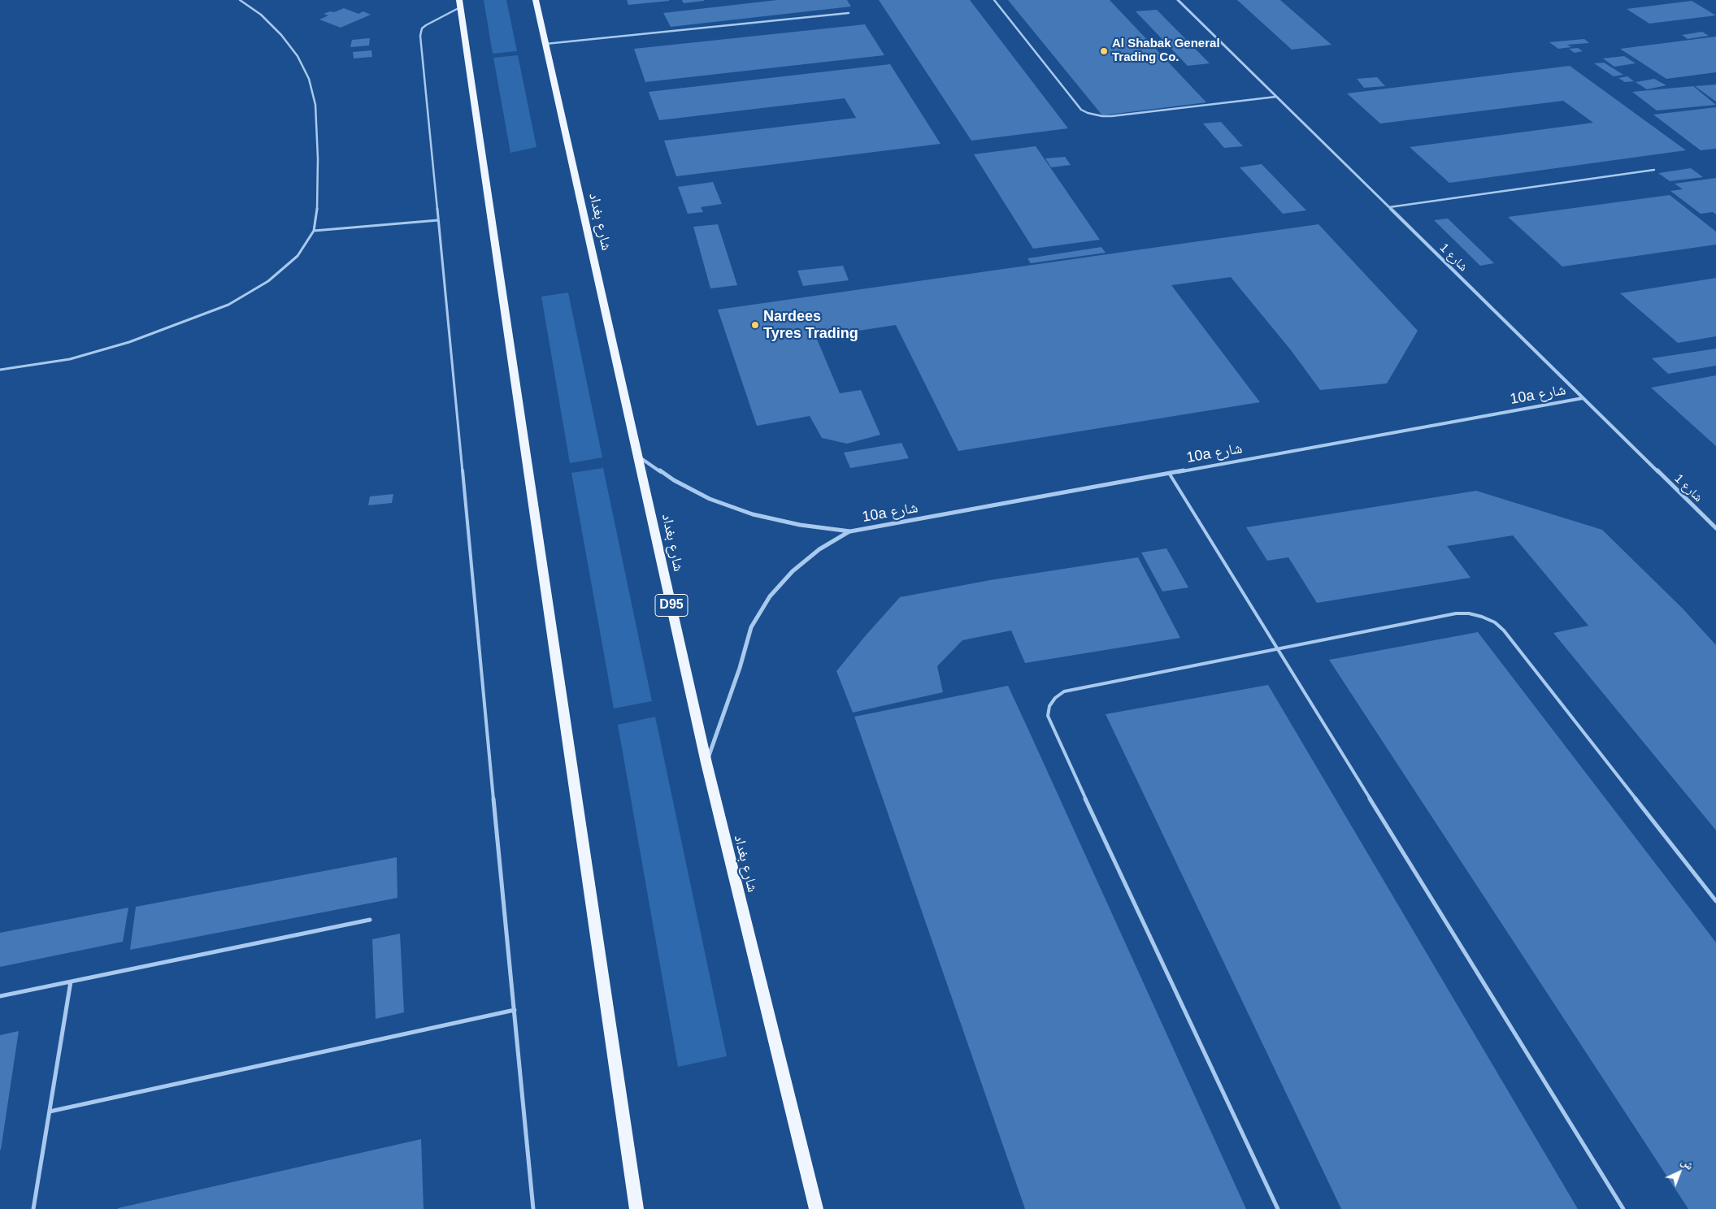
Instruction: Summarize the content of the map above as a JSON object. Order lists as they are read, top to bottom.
{
  "streets": {
    "main road": ["شارع بغداد", "D95"],
    "street": ["شارع 1", "10a شارع"]
  },
  "crossings": [
    ["شارع بغداد", "10a شارع"],
    ["شارع 1", "10a شارع"]
  ],
  "places": ["Al Shabak General Trading Co.", "Nardees Tyres Trading"],
  "north": "top right"
}
